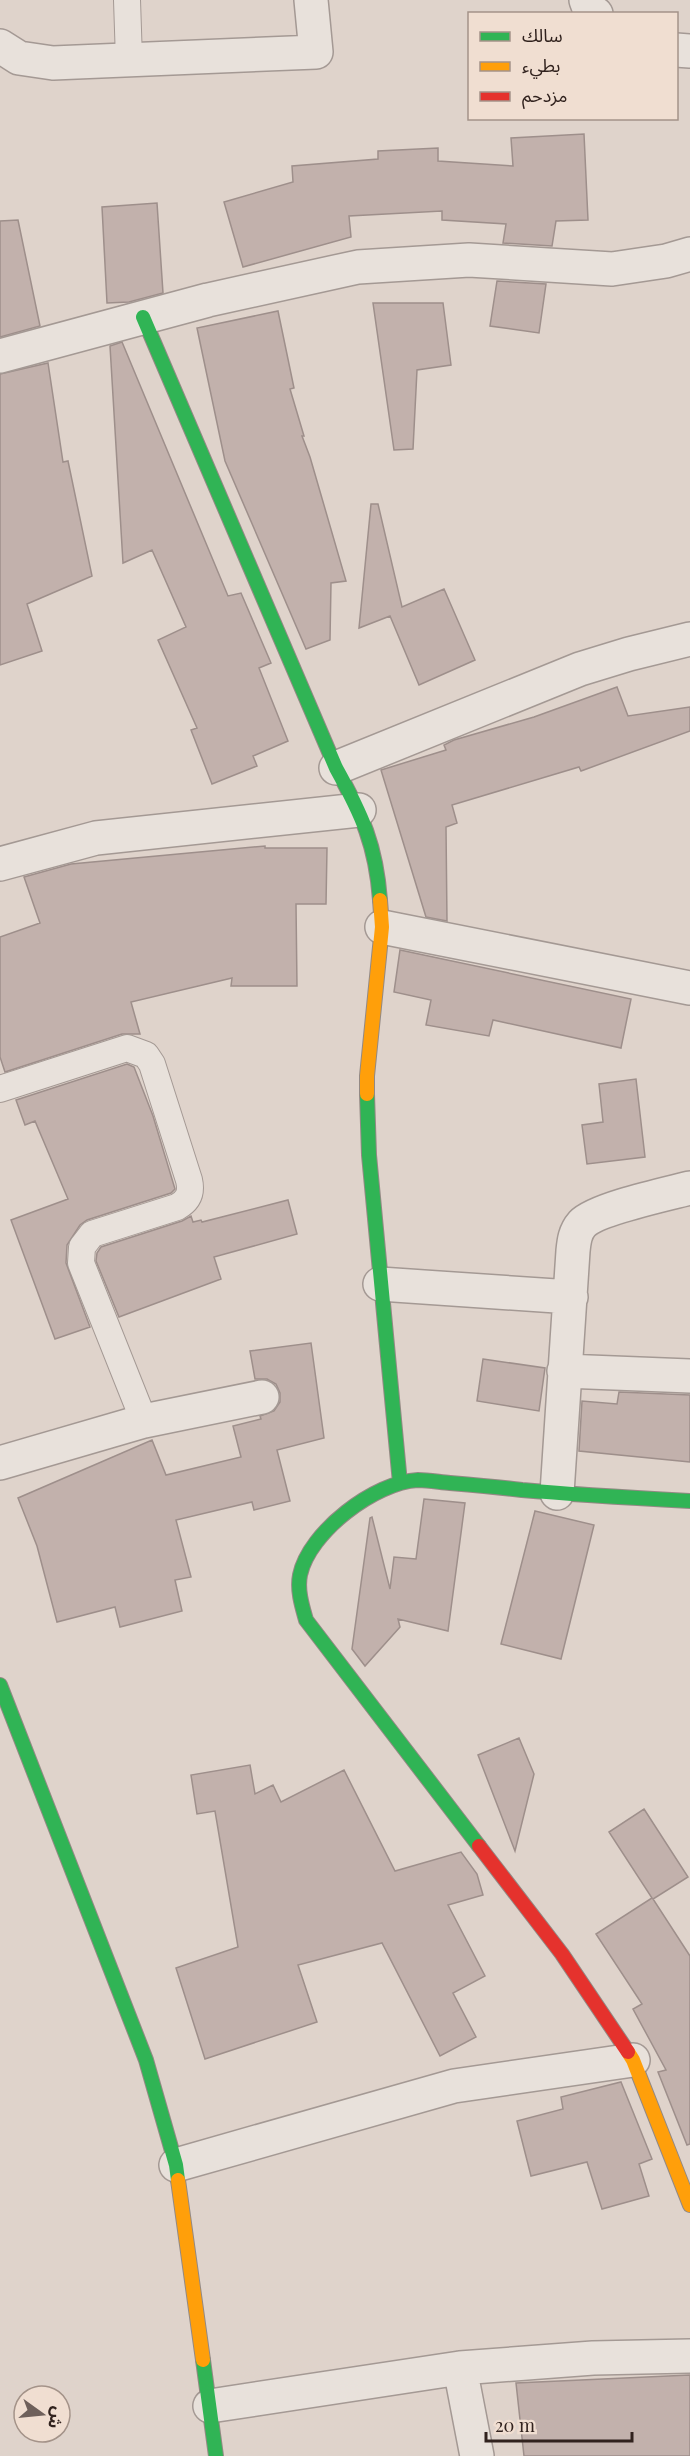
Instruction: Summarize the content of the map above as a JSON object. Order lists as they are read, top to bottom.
{
  "legend": ["سالك", "بطيء", "مزدحم"],
  "scale_bar": "20 m",
  "north": "right"
}
